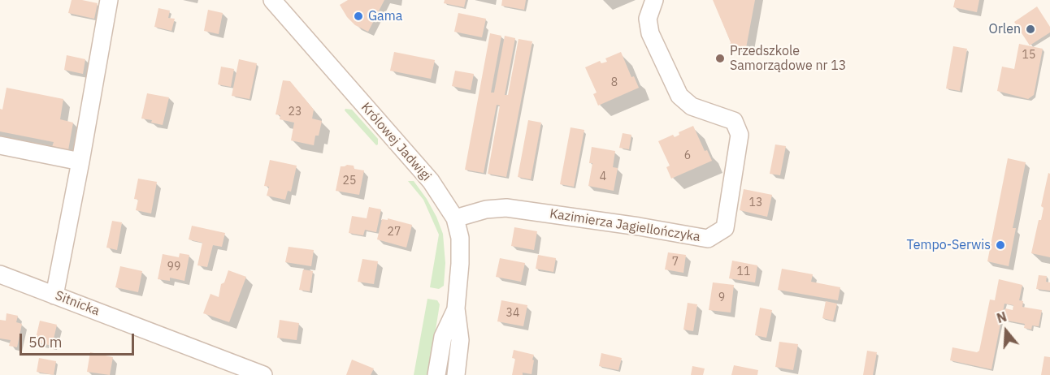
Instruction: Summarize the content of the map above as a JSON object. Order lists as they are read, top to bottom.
{
  "streets": {
    "street": ["Królowej Jadwigi", "Kazimierza Jagiellończyka", "Sitnicka"]
  },
  "crossings": [
    ["Królowej Jadwigi", "Kazimierza Jagiellończyka"]
  ],
  "places": [
    "Gama",
    "Orlen",
    "Przedszkole Samorządowe nr 13",
    "Tempo-Serwis"
  ],
  "house_numbers": [
    "15",
    "8",
    "23",
    "6",
    "4",
    "25",
    "13",
    "27",
    "7",
    "99",
    "11",
    "9",
    "34"
  ],
  "scale_bar": "50 m",
  "north": "top"
}
